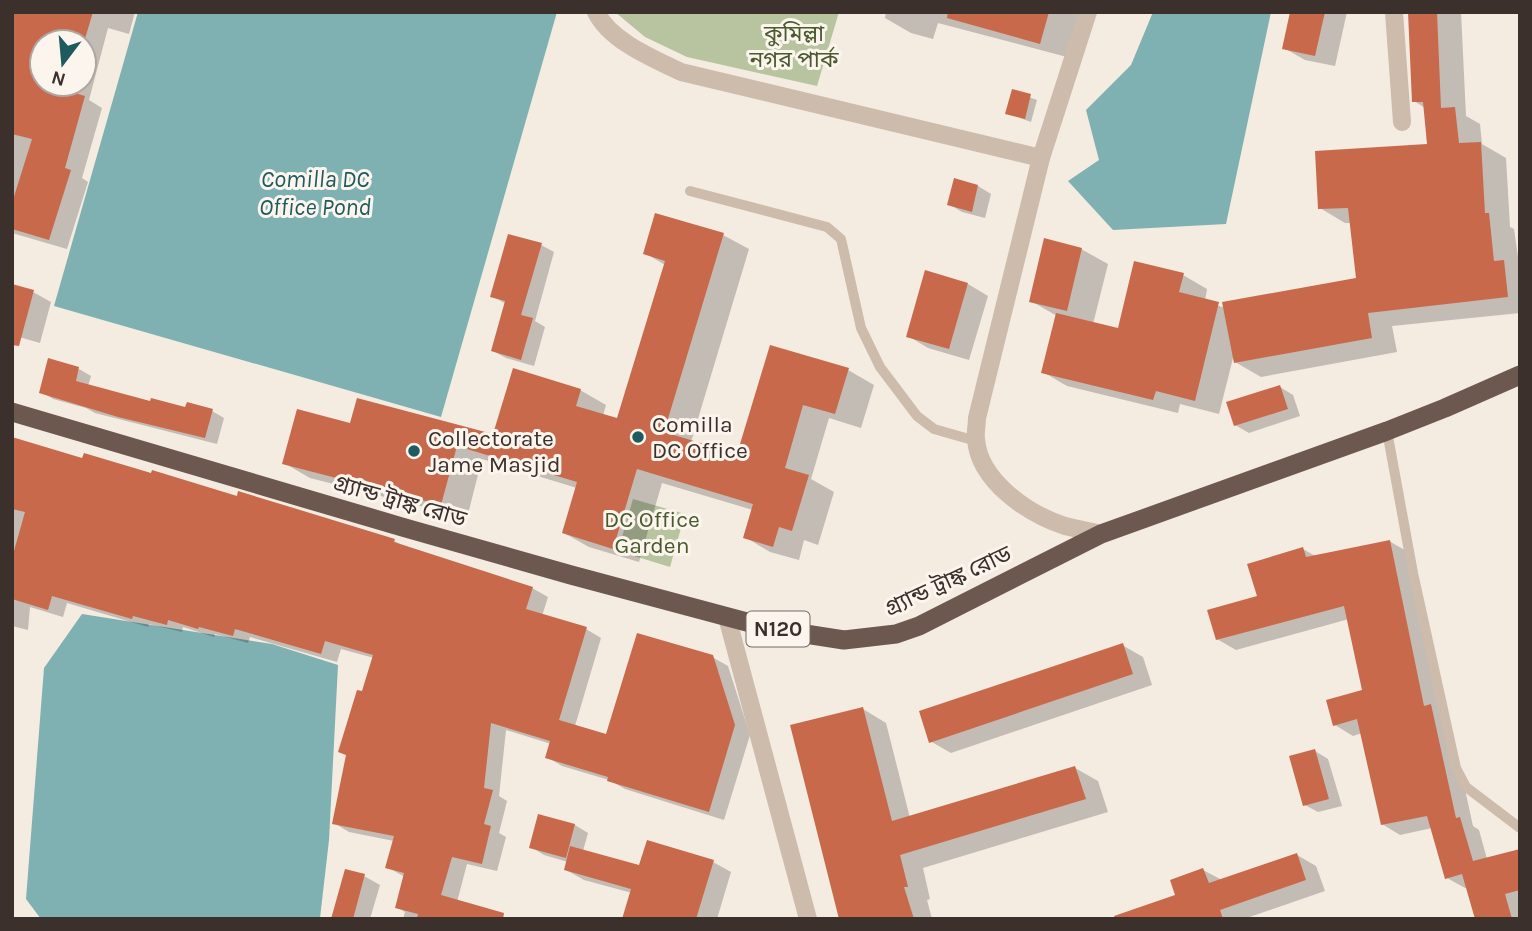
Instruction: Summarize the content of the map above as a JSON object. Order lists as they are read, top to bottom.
{
  "streets": {
    "highway": ["গ্র্যান্ড ট্রাঙ্ক রোড", "N120"]
  },
  "water": ["Comilla DC Office Pond"],
  "parks": ["কুমিল্লা নগর পার্ক", "DC Office Garden"],
  "places": ["Comilla DC Office", "Collectorate Jame Masjid"],
  "north": "bottom"
}
